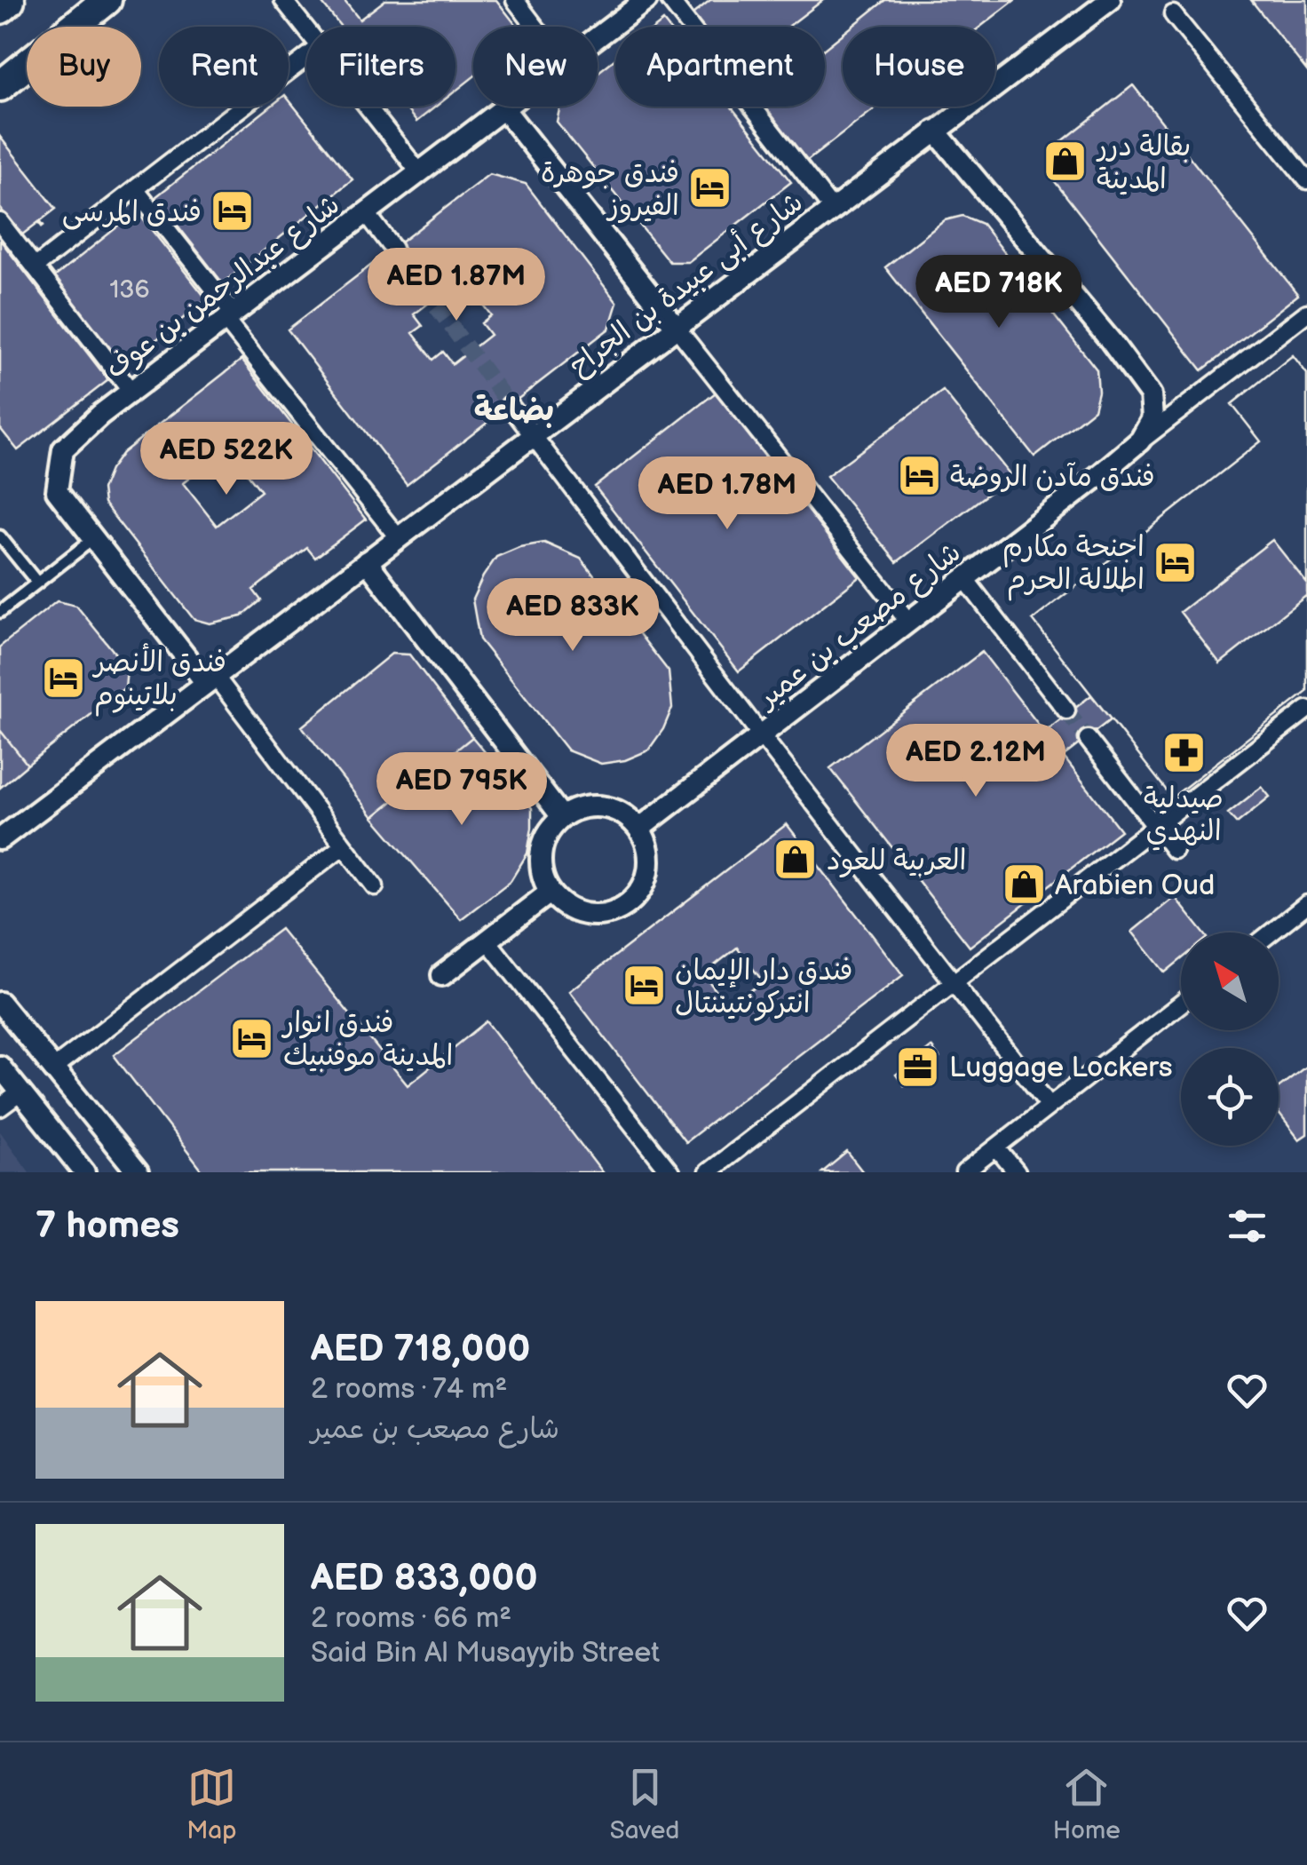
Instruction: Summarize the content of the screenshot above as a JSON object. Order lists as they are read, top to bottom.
{
  "streets": {
    "street": ["شارع أبى عبيدة بن الجراح", "شارع عبدالرحمن بن عوف", "شارع مصعب بن عمير"]
  },
  "crossings": [
    ["شارع أبى عبيدة بن الجراح", "شارع عبدالرحمن بن عوف"]
  ],
  "districts": ["بضاعة"],
  "places": {
    "shop": ["بقالة درر المدينة", "العربية للعود", "Arabien Oud"],
    "hotel": [
      "فندق جوهرة الفيروز",
      "فندق المرسى",
      "فندق مآدن الروضة",
      "اجنحة مكارم اطلالة الحرم",
      "فندق الأنصر بلاتينوم",
      "فندق دار الإيمان انتركونتيننتال",
      "فندق انوار المدينة موفنبيك"
    ],
    "pharmacy": ["صيدلية النهدي"],
    "office": ["Luggage Lockers"]
  },
  "house_numbers": ["136"],
  "north": "top left",
  "page": {
    "chip": [
      "Buy",
      "Rent",
      "Filters",
      "New",
      "Apartment",
      "House"
    ],
    "price": [
      "AED 1.87M",
      "AED 718K",
      "AED 522K",
      "AED 1.78M",
      "AED 833K",
      "AED 2.12M",
      "AED 795K"
    ],
    "heading": "7 homes",
    "list": [
      {
        "name": "AED 718,000",
        "note": "2 rooms · 74 m² · شارع مصعب بن عمير"
      },
      {
        "name": "AED 833,000",
        "note": "2 rooms · 66 m² · Said Bin Al Musayyib Street"
      }
    ],
    "tabs": ["Map", "Saved", "Home"]
  }
}
